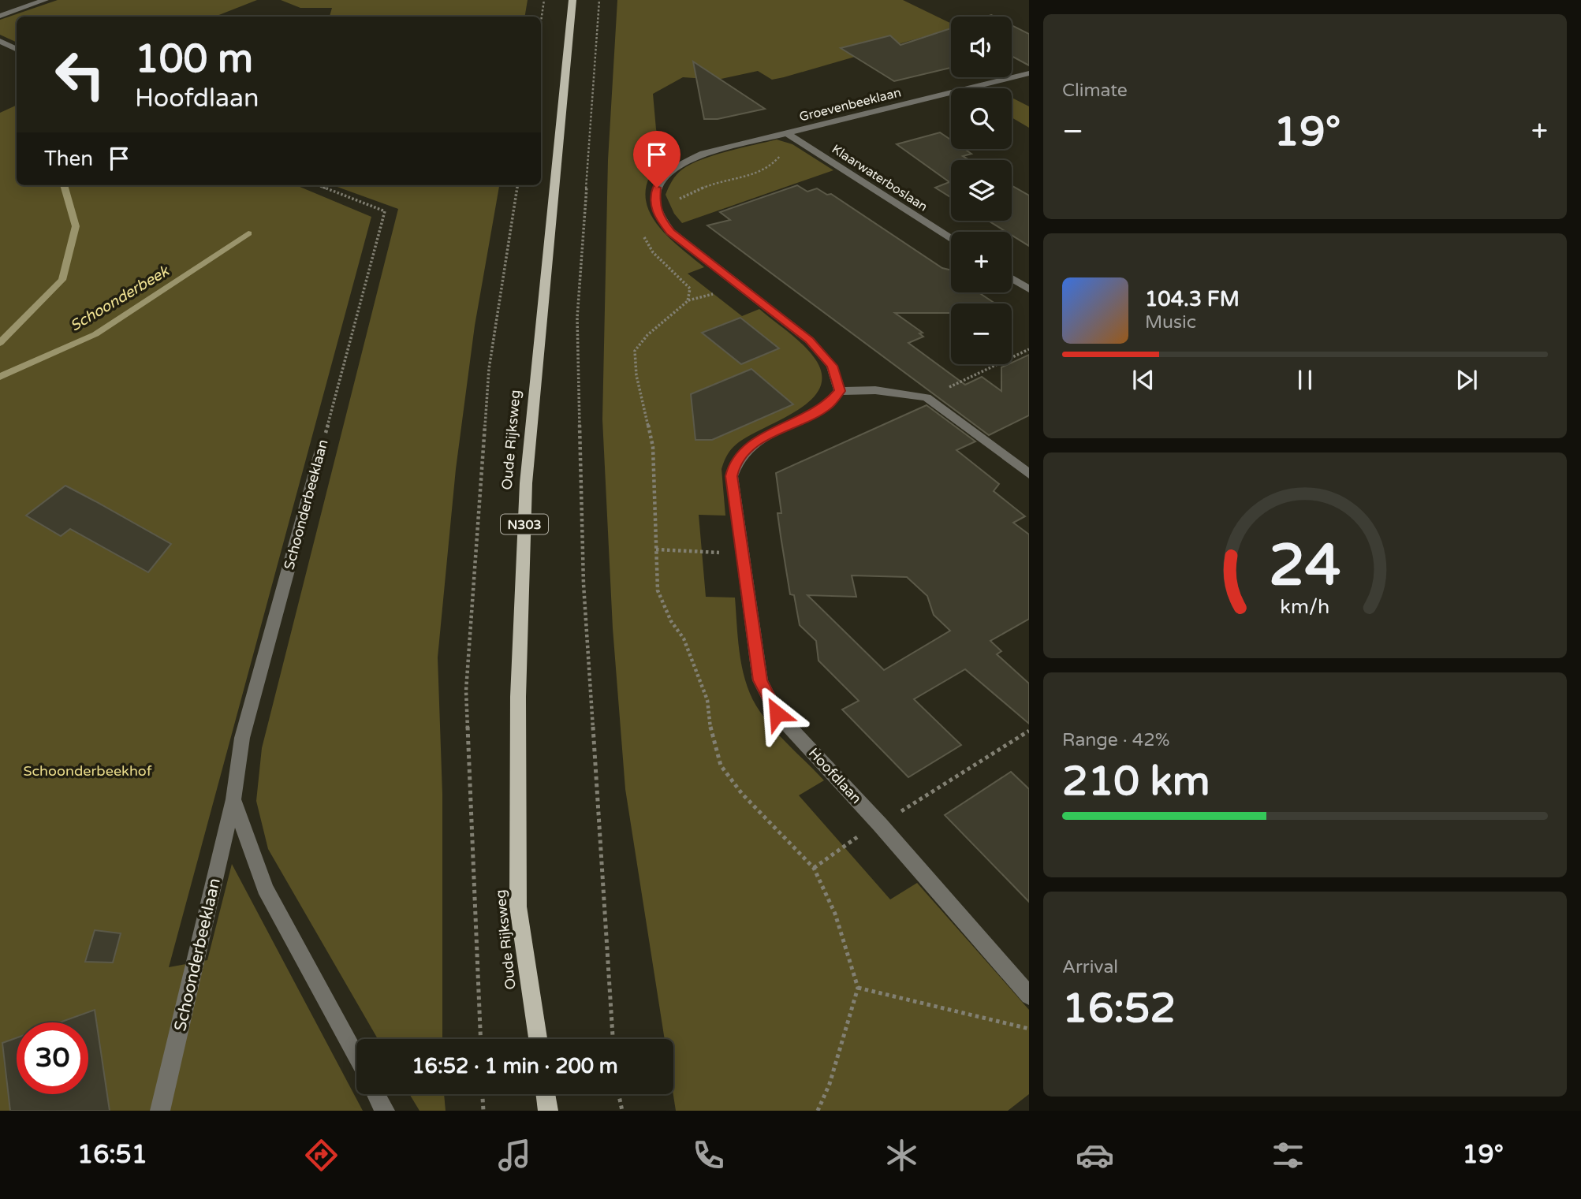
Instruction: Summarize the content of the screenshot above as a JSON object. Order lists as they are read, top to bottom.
{
  "streets": {
    "main road": ["Oude Rijksweg", "N303"],
    "street": [
      "Groevenbeeklaan",
      "Klaarwaterboslaan",
      "Schoonderbeeklaan",
      "Hoofdlaan"
    ]
  },
  "crossings": [
    ["Groevenbeeklaan", "Klaarwaterboslaan"],
    ["Groevenbeeklaan", "Hoofdlaan"]
  ],
  "water": ["Schoonderbeek"],
  "parks": ["Schoonderbeekhof"],
  "page": {
    "tile": [
      "Climate",
      ["Range · 42%", "210 km"],
      ["Arrival", "16:52"]
    ],
    "map_buttons": ["+", "−"],
    "turn": ["100 m", "Hoofdlaan"],
    "heat": ["−", "19°", "+"],
    "then": "Then",
    "song": ["104.3 FM", "Music"],
    "limit": "30",
    "trip": "16:52 · 1 min · 200 m",
    "tabs": ["16:51", "19°"],
    "gauge": ["24", "km/h"]
  }
}
